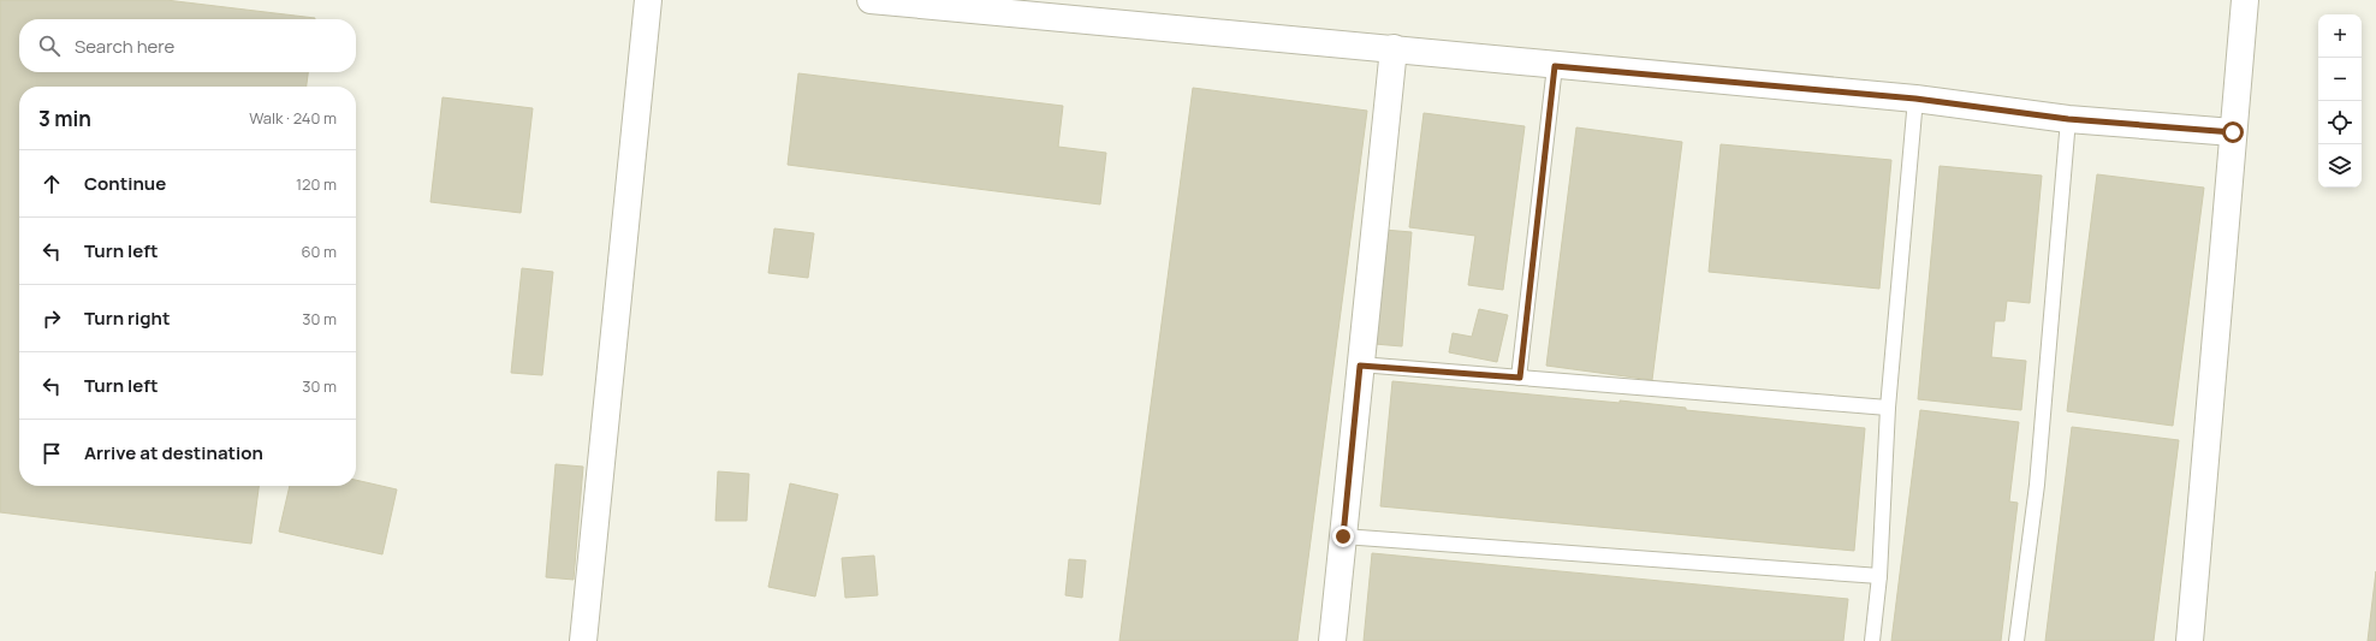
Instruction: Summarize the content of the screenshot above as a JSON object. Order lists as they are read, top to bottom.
{
  "page": {
    "map_buttons": ["+", "−"],
    "search": "Search here",
    "heading": ["3 min", "Walk · 240 m"],
    "list": [
      ["Continue", "120 m"],
      ["Turn left", "60 m"],
      ["Turn right", "30 m"],
      ["Turn left", "30 m"],
      "Arrive at destination"
    ]
  }
}
